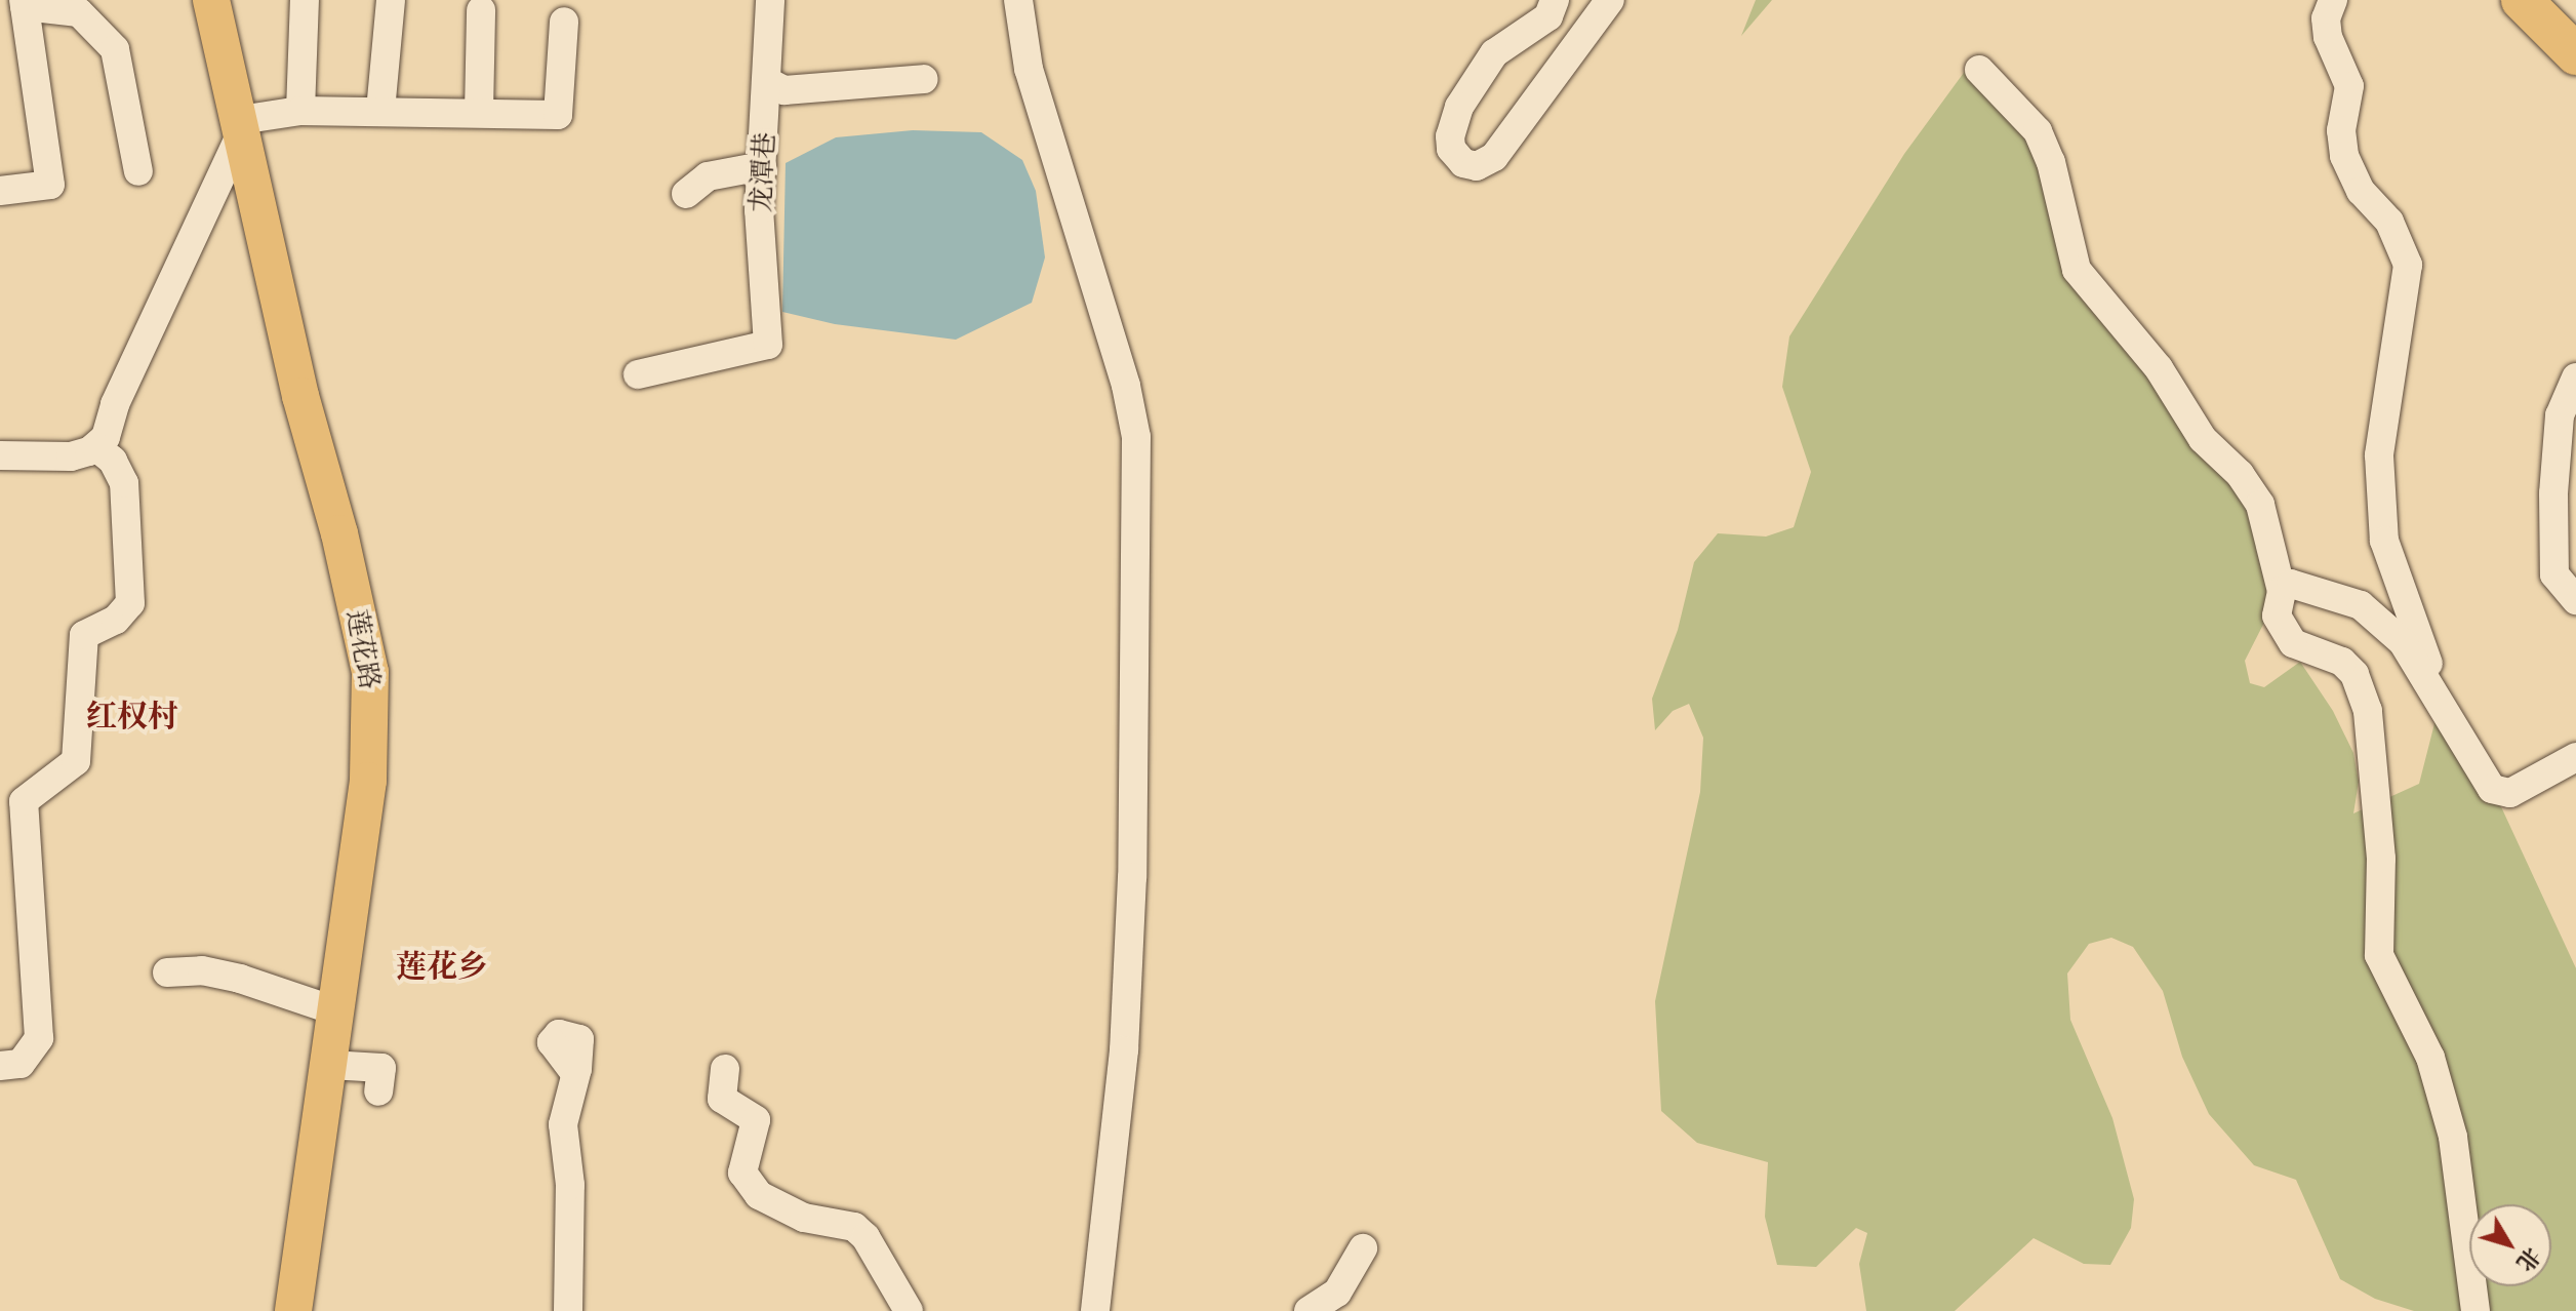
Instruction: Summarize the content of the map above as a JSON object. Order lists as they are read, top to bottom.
{
  "streets": {
    "main road": ["莲花路"],
    "street": ["龙潭巷"]
  },
  "districts": ["红权村", "莲花乡"],
  "north": "bottom right"
}
